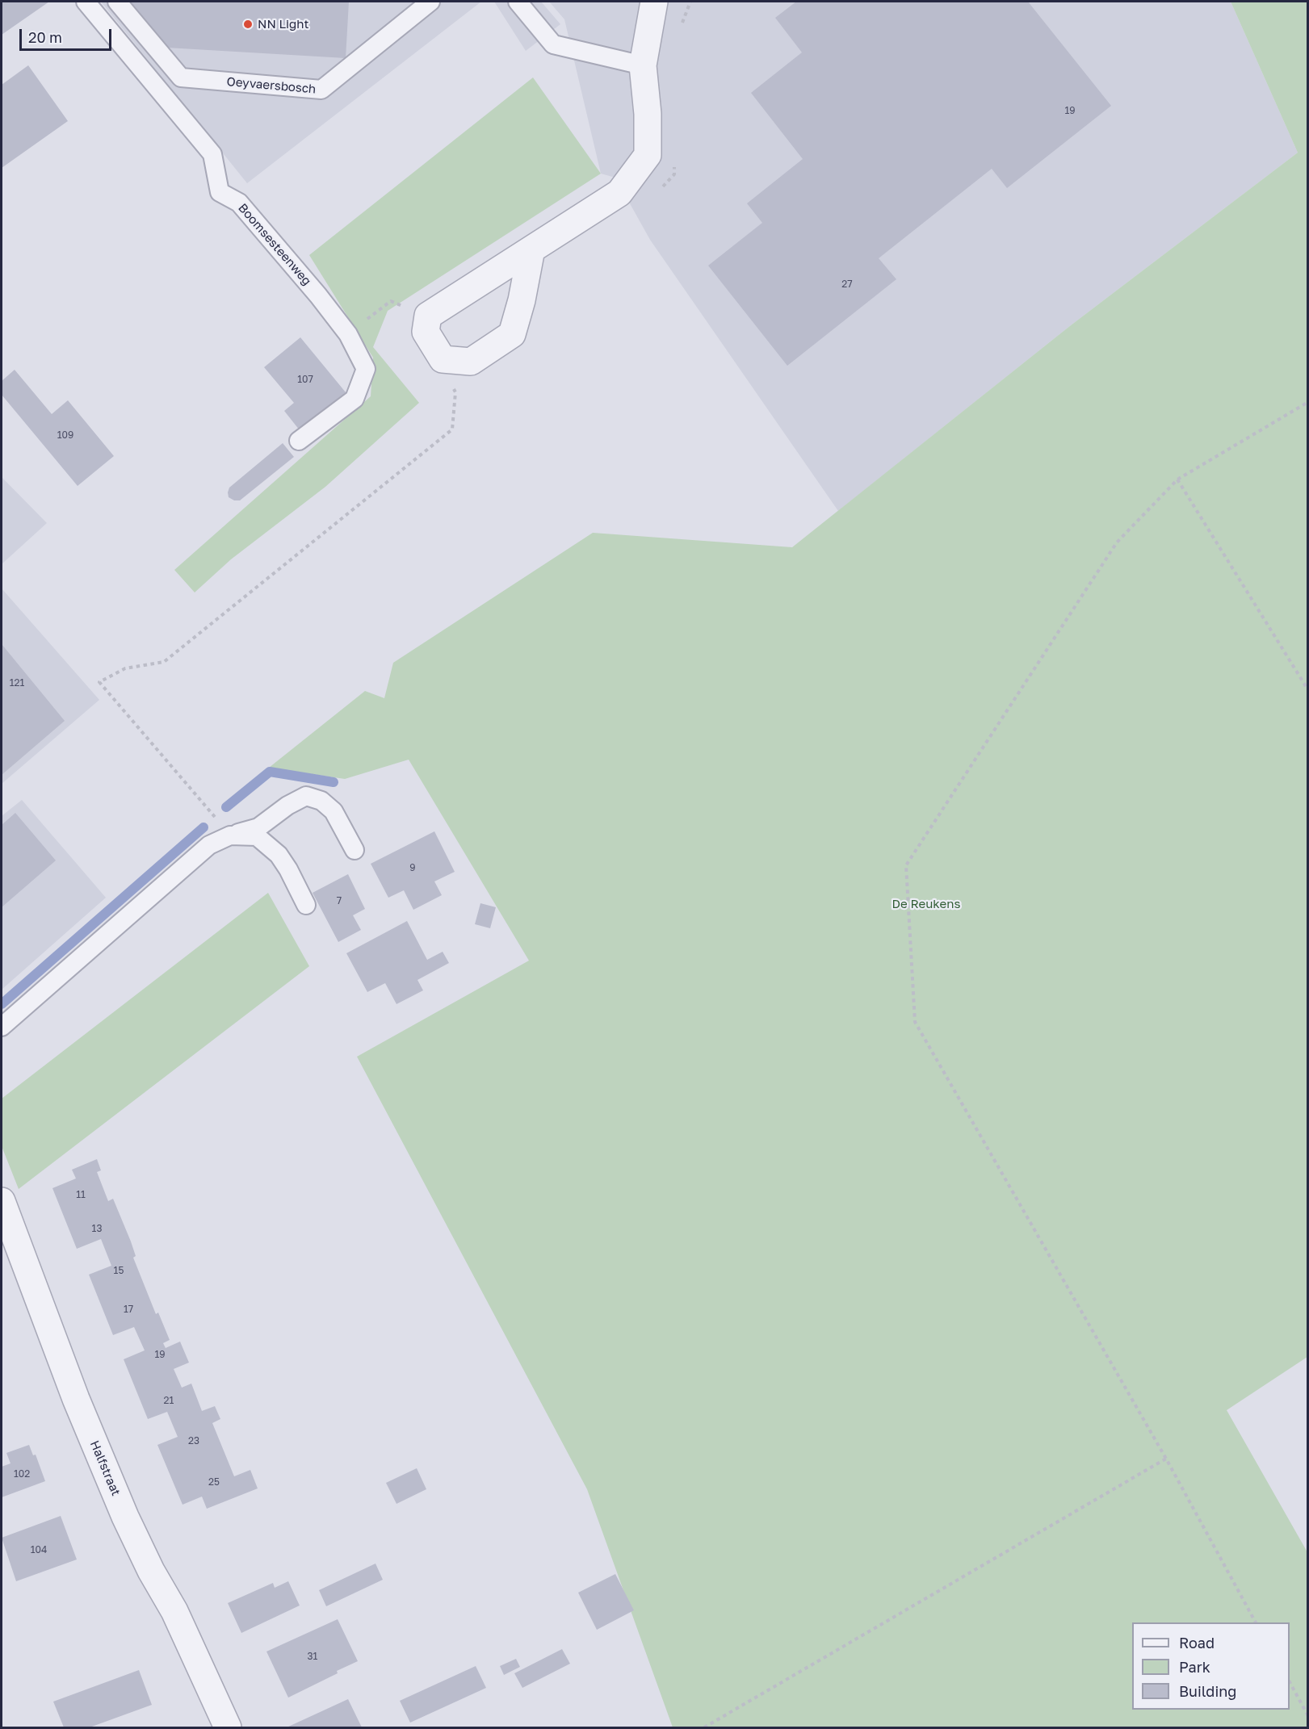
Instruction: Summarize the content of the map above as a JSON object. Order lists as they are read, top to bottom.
{
  "streets": {
    "street": ["Halfstraat"],
    "lane": ["Oeyvaersbosch", "Boomsesteenweg"]
  },
  "parks": ["De Reukens"],
  "places": ["NN Light"],
  "house_numbers": [
    "19",
    "27",
    "107",
    "109",
    "121",
    "9",
    "7",
    "11",
    "13",
    "15",
    "17",
    "19",
    "21",
    "23",
    "102",
    "25",
    "104",
    "31"
  ],
  "legend": ["Road", "Park", "Building"],
  "scale_bar": "20 m"
}
